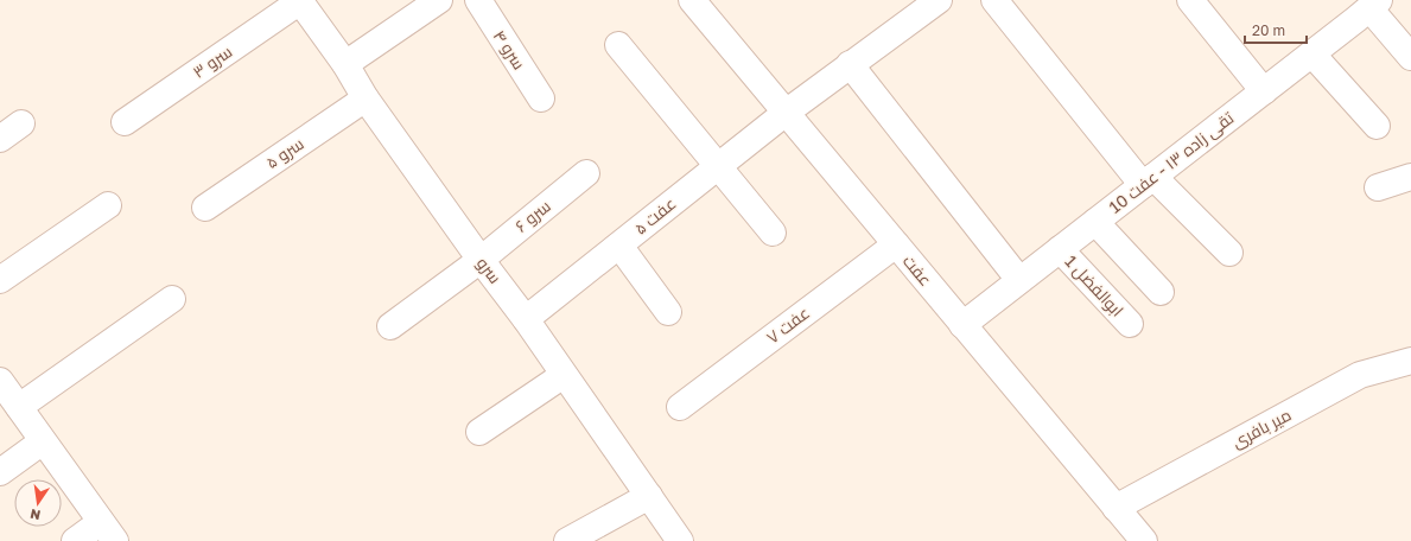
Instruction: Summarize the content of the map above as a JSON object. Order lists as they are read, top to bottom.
{
  "streets": {
    "street": [
      "سرو ۴",
      "سرو ۳",
      "سرو ۵",
      "تقی زاده ۱۳ - عفت 10",
      "سرو ۶",
      "عفت ۵",
      "سرو",
      "عفت",
      "ابوالفضل 1",
      "عفت ۷",
      "میر بافری"
    ]
  },
  "crossings": [
    ["سرو ۳", "سرو"],
    ["سرو ۵", "سرو"],
    ["تقی زاده ۱۳ - عفت 10", "عفت"],
    ["تقی زاده ۱۳ - عفت 10", "ابوالفضل 1"],
    ["سرو ۶", "سرو"],
    ["عفت ۵", "سرو"],
    ["عفت ۵", "عفت"],
    ["عفت", "عفت ۷"],
    ["عفت", "میر بافری"]
  ],
  "scale_bar": "20 m",
  "north": "bottom"
}
